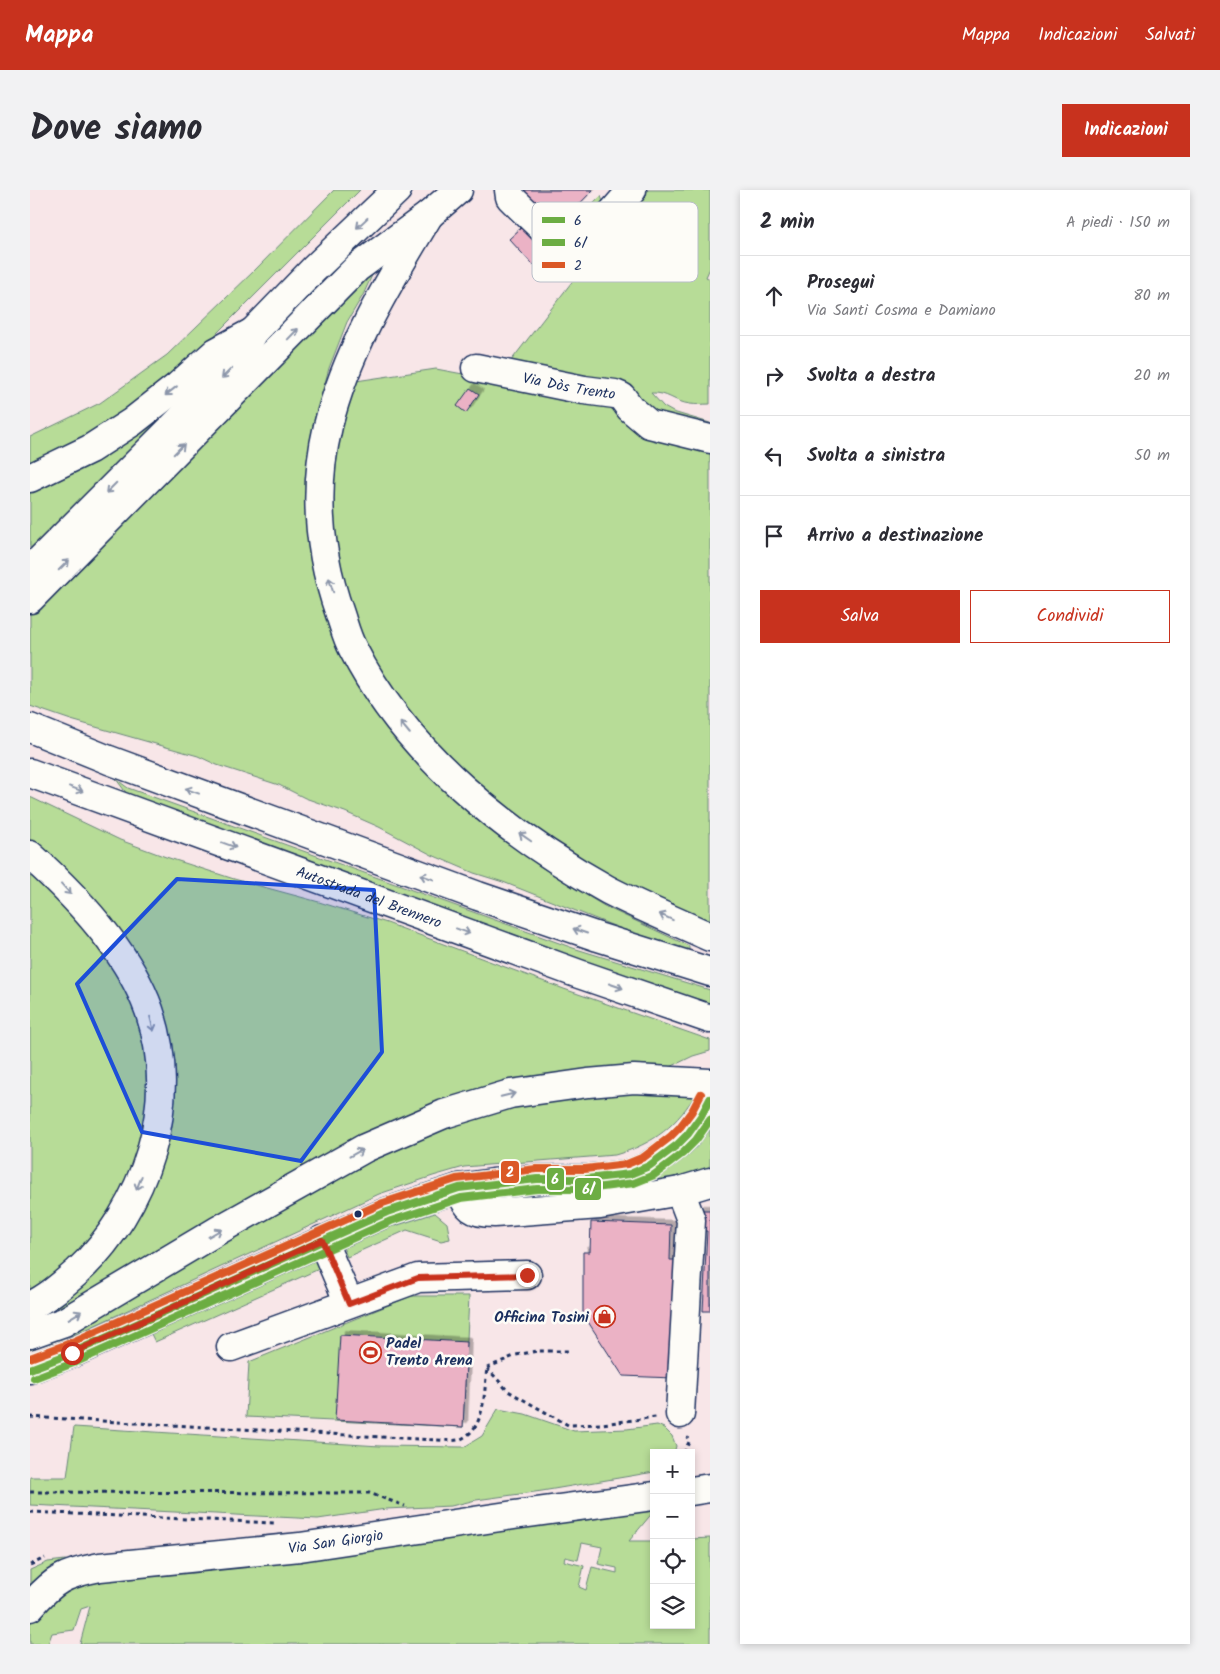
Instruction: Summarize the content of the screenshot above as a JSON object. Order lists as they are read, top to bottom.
{
  "streets": {
    "main road": ["Via Dòs Trento", "Autostrada del Brennero", "Via San Giorgio"]
  },
  "places": {
    "shop": ["Officina Tosini"],
    "sports": ["Padel Trento Arena"]
  },
  "lines": ["transit line 2", "transit line 6", "transit line 6/"],
  "legend": ["6", "6/", "2"],
  "page": {
    "header": "Mappa",
    "nav": ["Mappa", "Indicazioni", "Salvati"],
    "title": "Dove siamo",
    "buttons": [
      "Indicazioni",
      ["Salva", "Condividi"]
    ],
    "heading": ["2 min", "A piedi · 150 m"],
    "list": [
      ["Prosegui", "Via Santi Cosma e Damiano", "80 m"],
      ["Svolta a destra", "20 m"],
      ["Svolta a sinistra", "50 m"],
      "Arrivo a destinazione"
    ],
    "map_buttons": ["+", "−"]
  }
}
